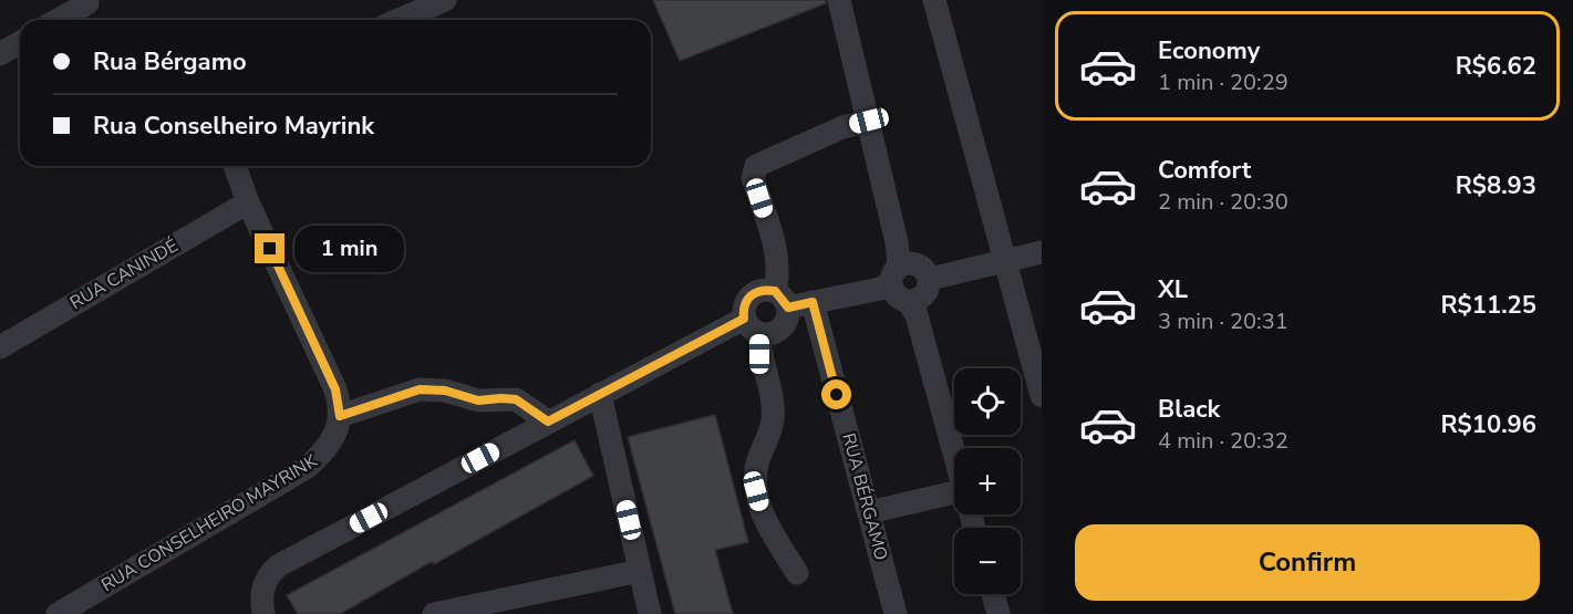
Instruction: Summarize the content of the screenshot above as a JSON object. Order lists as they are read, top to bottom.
{
  "streets": {
    "street": ["RUA CANINDÉ", "RUA BÉRGAMO", "RUA CONSELHEIRO MAYRINK"]
  },
  "page": {
    "list": [
      {
        "name": "Economy",
        "note": "1 min · 20:29",
        "value": "R$6.62"
      },
      {
        "name": "Comfort",
        "note": "2 min · 20:30",
        "value": "R$8.93"
      },
      {
        "name": "XL",
        "note": "3 min · 20:31",
        "value": "R$11.25"
      },
      {
        "name": "Black",
        "note": "4 min · 20:32",
        "value": "R$10.96"
      }
    ],
    "banner": ["Rua Bérgamo", "Rua Conselheiro Mayrink"],
    "bubble": "1 min",
    "map_buttons": ["+", "−"],
    "buttons": "Confirm"
  }
}
